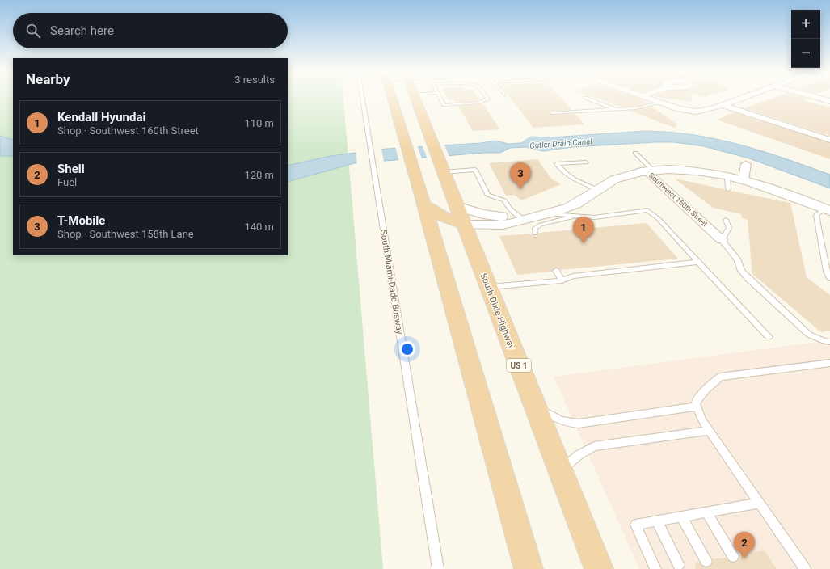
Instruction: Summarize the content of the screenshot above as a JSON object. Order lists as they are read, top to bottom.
{
  "streets": {
    "highway": ["South Dixie Highway", "US 1"],
    "street": ["Southwest 160th Street"],
    "lane": ["South Miami-Dade Busway"]
  },
  "crossings": [
    ["Southwest 160th Street", "South Dixie Highway"]
  ],
  "water": ["Cutler Drain Canal"],
  "page": {
    "map_buttons": ["+", "−"],
    "search": "Search here",
    "heading": ["Nearby", "3 results"],
    "list": [
      {
        "mark": "1",
        "name": "Kendall Hyundai",
        "note": "Shop · Southwest 160th Street",
        "value": "110 m"
      },
      {
        "mark": "2",
        "name": "Shell",
        "note": "Fuel",
        "value": "120 m"
      },
      {
        "mark": "3",
        "name": "T-Mobile",
        "note": "Shop · Southwest 158th Lane",
        "value": "140 m"
      }
    ],
    "pins": ["3", "1", "2"]
  }
}
